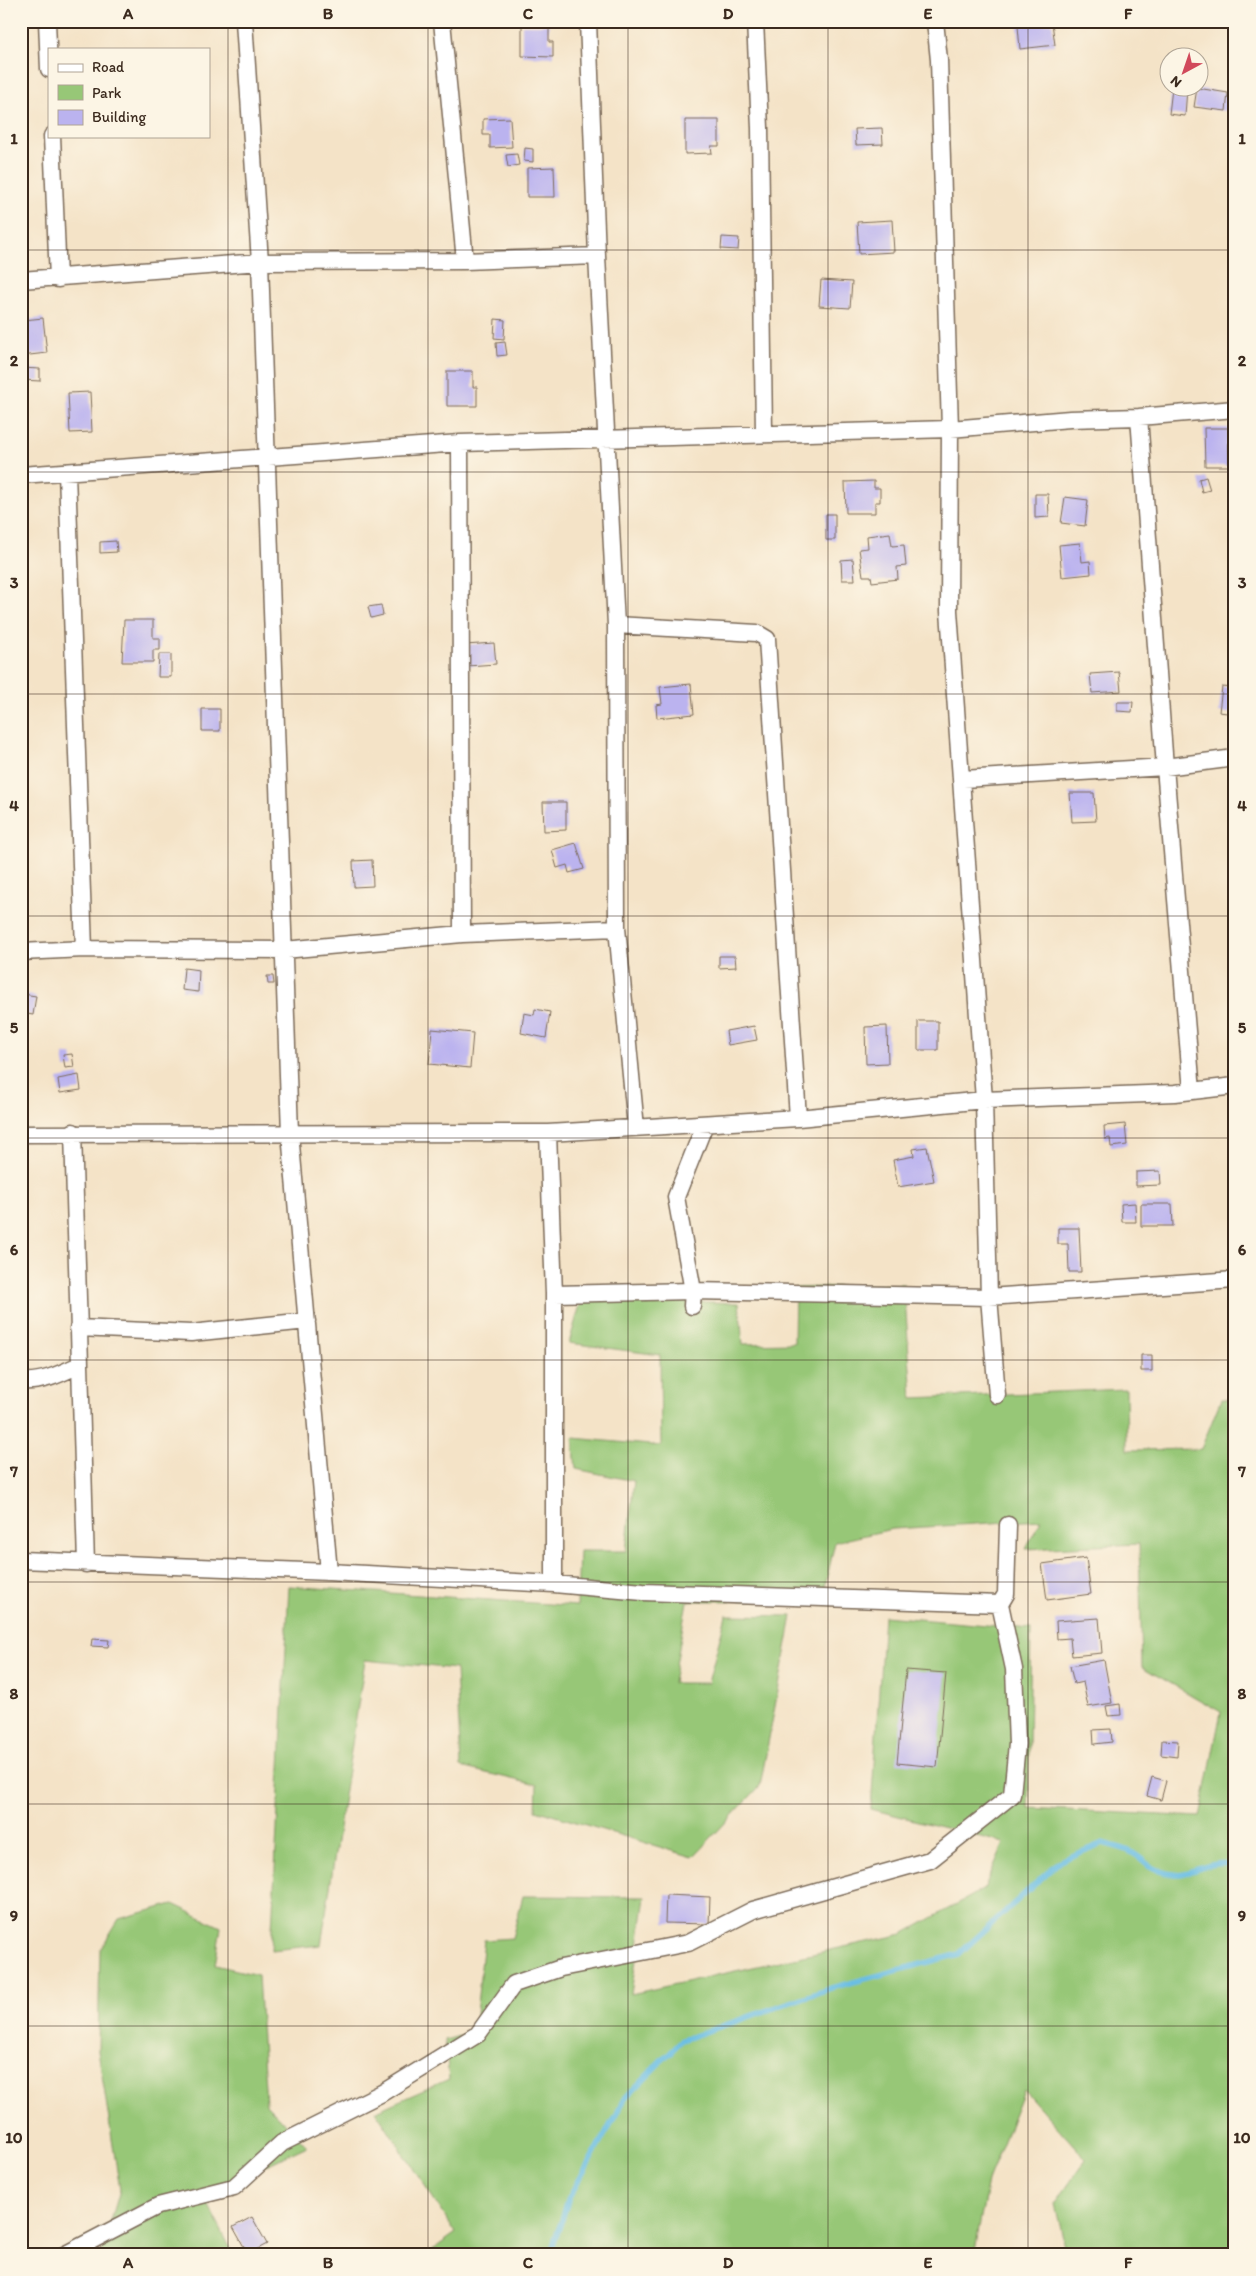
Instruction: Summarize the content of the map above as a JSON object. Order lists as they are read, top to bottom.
{
  "legend": ["Road", "Park", "Building"],
  "north": "bottom left",
  "grid": {
    "columns": [
      "A",
      "B",
      "C",
      "D",
      "E",
      "F"
    ],
    "rows": [
      "1",
      "2",
      "3",
      "4",
      "5",
      "6",
      "7",
      "8",
      "9",
      "10"
    ]
  }
}
